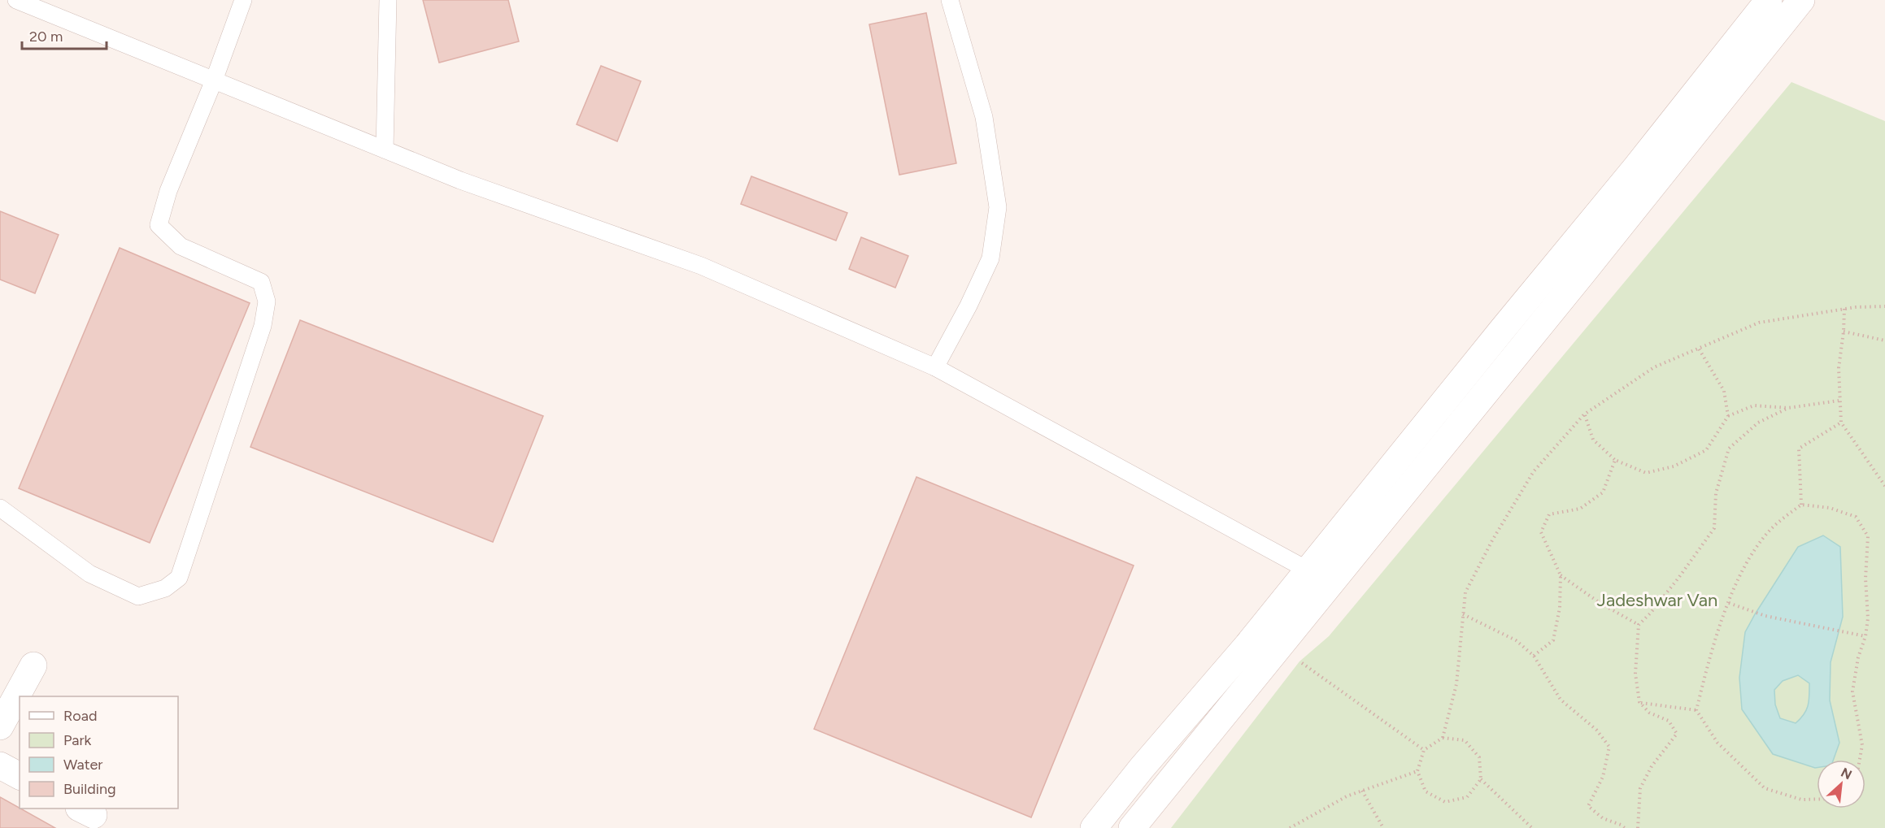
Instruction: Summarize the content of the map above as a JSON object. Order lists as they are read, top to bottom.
{
  "parks": ["Jadeshwar Van"],
  "legend": [
    "Road",
    "Park",
    "Water",
    "Building"
  ],
  "scale_bar": "20 m",
  "north": "top right"
}
